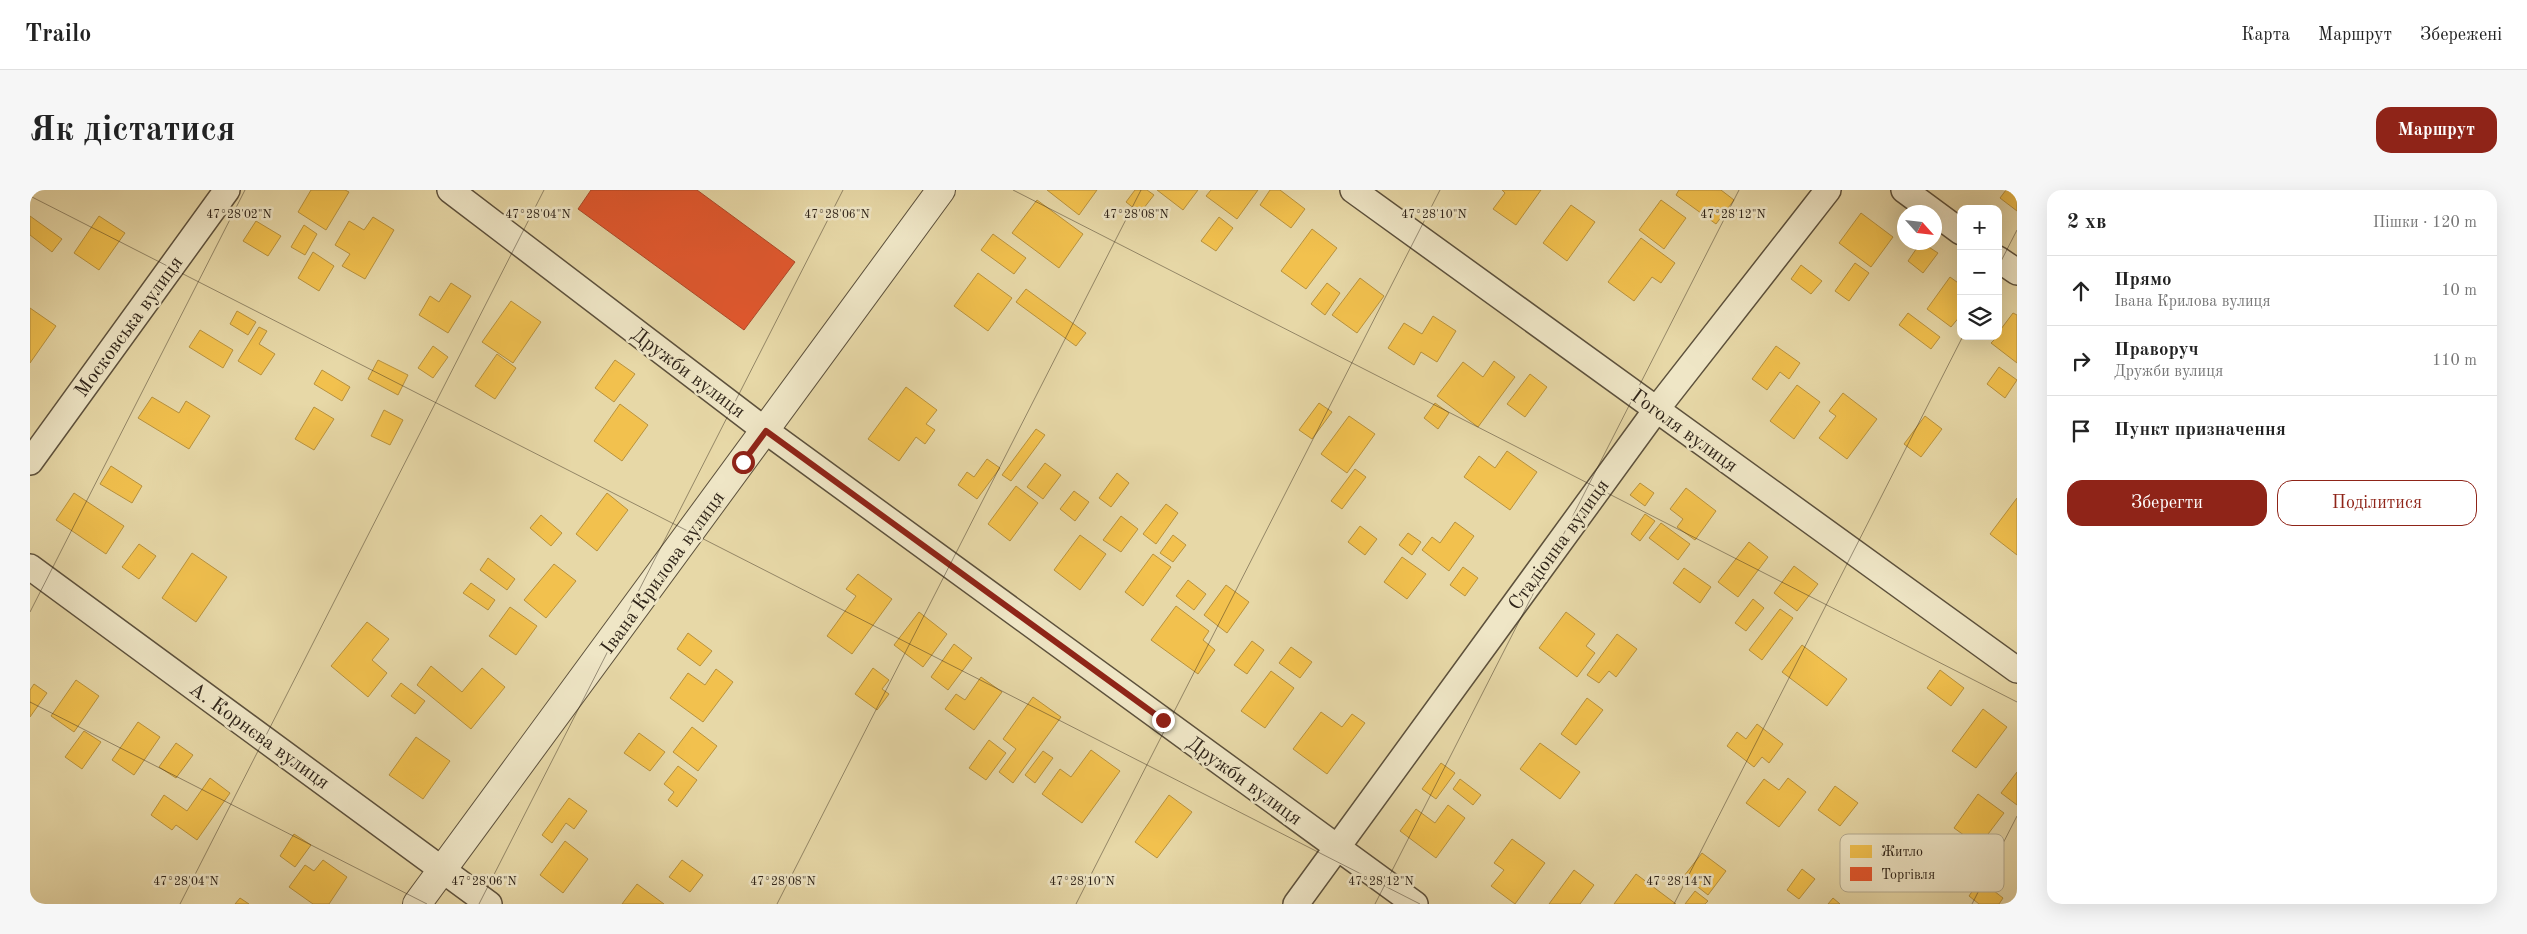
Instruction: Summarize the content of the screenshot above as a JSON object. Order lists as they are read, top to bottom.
{
  "streets": {
    "street": [
      "Московська вулиця",
      "Дружби вулиця",
      "Гоголя вулиця",
      "Стадіонна вулиця",
      "Івана Крилова вулиця",
      "А. Корнєва вулиця"
    ]
  },
  "crossings": [
    ["Дружби вулиця", "Стадіонна вулиця"],
    ["Дружби вулиця", "Івана Крилова вулиця"],
    ["Гоголя вулиця", "Стадіонна вулиця"],
    ["Івана Крилова вулиця", "А. Корнєва вулиця"]
  ],
  "legend": ["Житло", "Торгівля"],
  "north": "bottom right",
  "page": {
    "header": "Trailo",
    "nav": ["Карта", "Маршрут", "Збережені"],
    "buttons": [
      "Маршрут",
      ["Зберегти", "Поділитися"]
    ],
    "title": "Як дістатися",
    "heading": ["2 хв", "Пішки · 120 m"],
    "map_buttons": ["+", "−"],
    "list": [
      ["Прямо", "Івана Крилова вулиця", "10 m"],
      ["Праворуч", "Дружби вулиця", "110 m"],
      "Пункт призначення"
    ]
  },
  "coordinates": [
    "47°28'02\"N",
    "47°28'04\"N",
    "47°28'06\"N",
    "47°28'08\"N",
    "47°28'10\"N",
    "47°28'12\"N",
    "47°28'14\"N"
  ]
}
